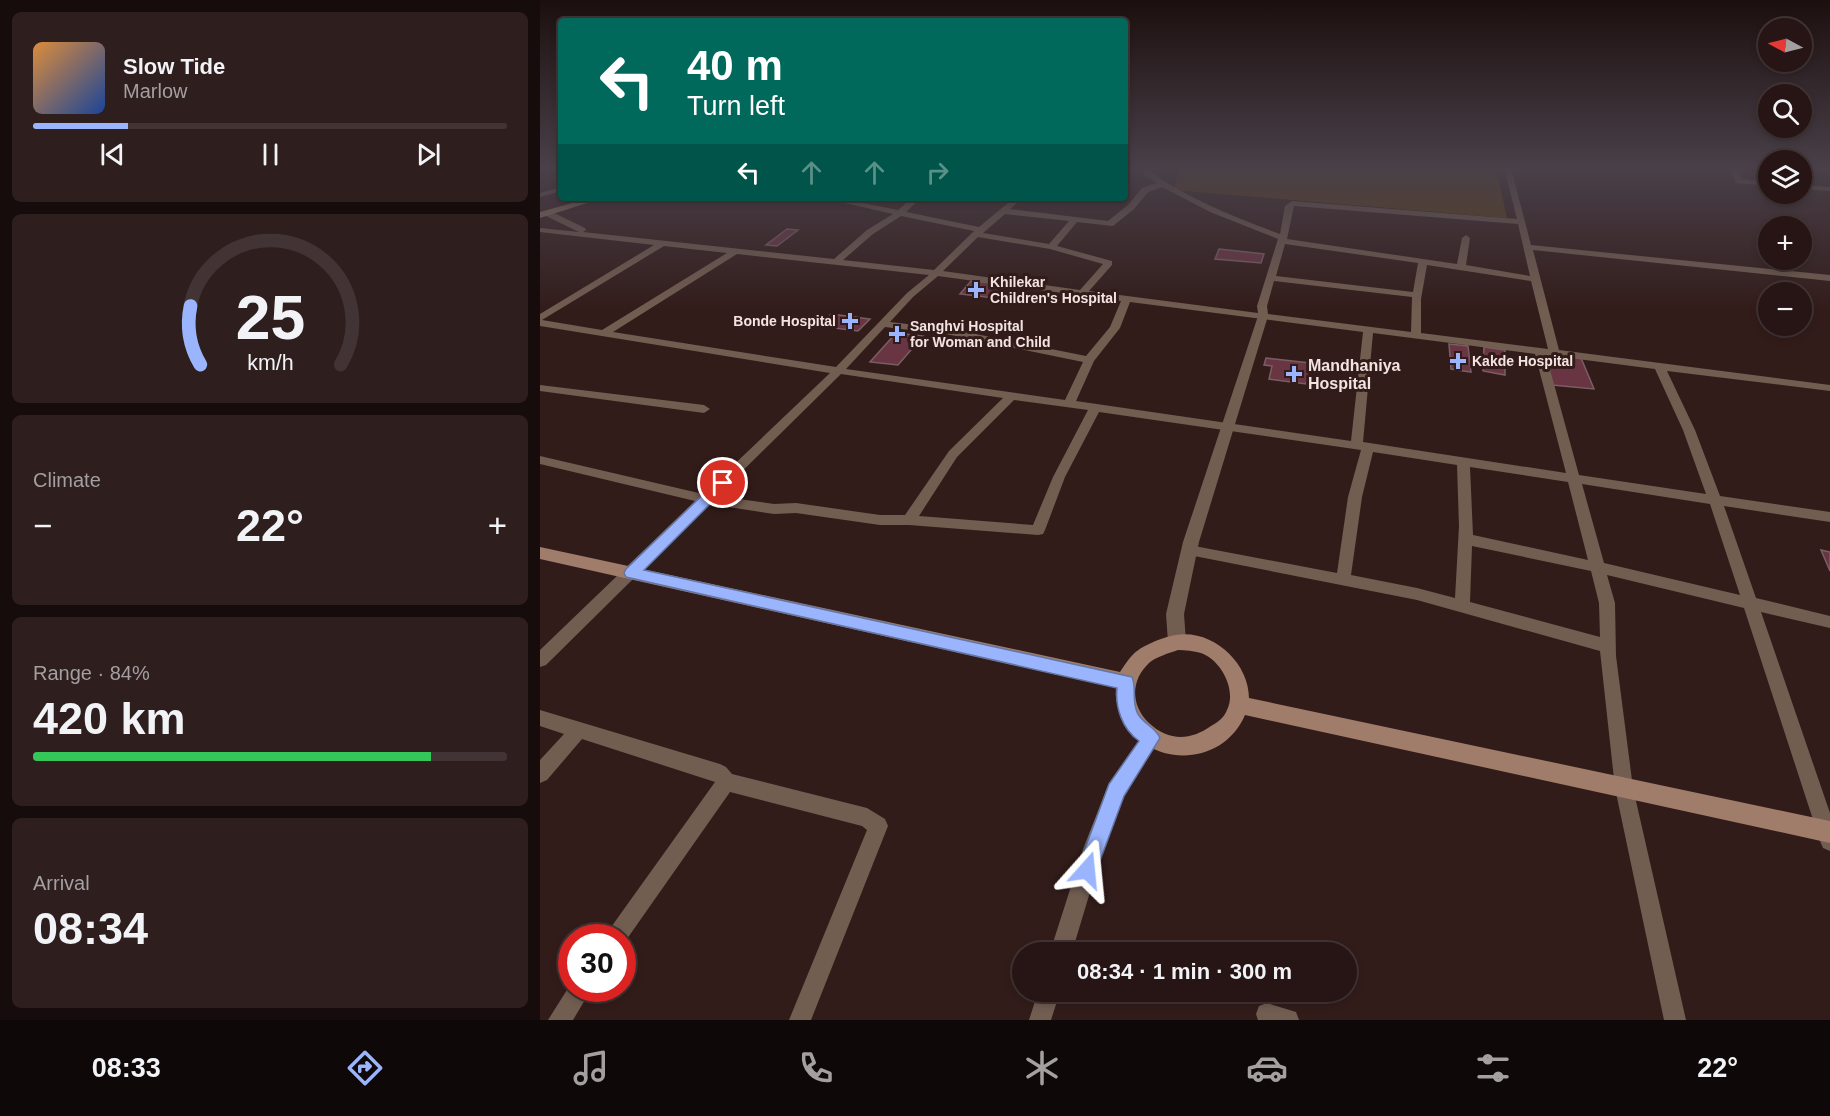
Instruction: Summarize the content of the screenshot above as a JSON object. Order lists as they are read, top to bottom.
{
  "places": {
    "health": [
      "Khilekar Children's Hospital",
      "Bonde Hospital",
      "Sanghvi Hospital for Woman and Child",
      "Kakde Hospital",
      "Mandhaniya Hospital"
    ]
  },
  "north": "left",
  "page": {
    "map_buttons": ["+", "−"],
    "turn": ["40 m", "Turn left"],
    "song": ["Slow Tide", "Marlow"],
    "tile": [
      "Climate",
      ["Range · 84%", "420 km"],
      ["Arrival", "08:34"]
    ],
    "heat": ["−", "22°", "+"],
    "limit": "30",
    "trip": "08:34 · 1 min · 300 m",
    "tabs": ["08:33", "22°"],
    "gauge": ["25", "km/h"]
  }
}
